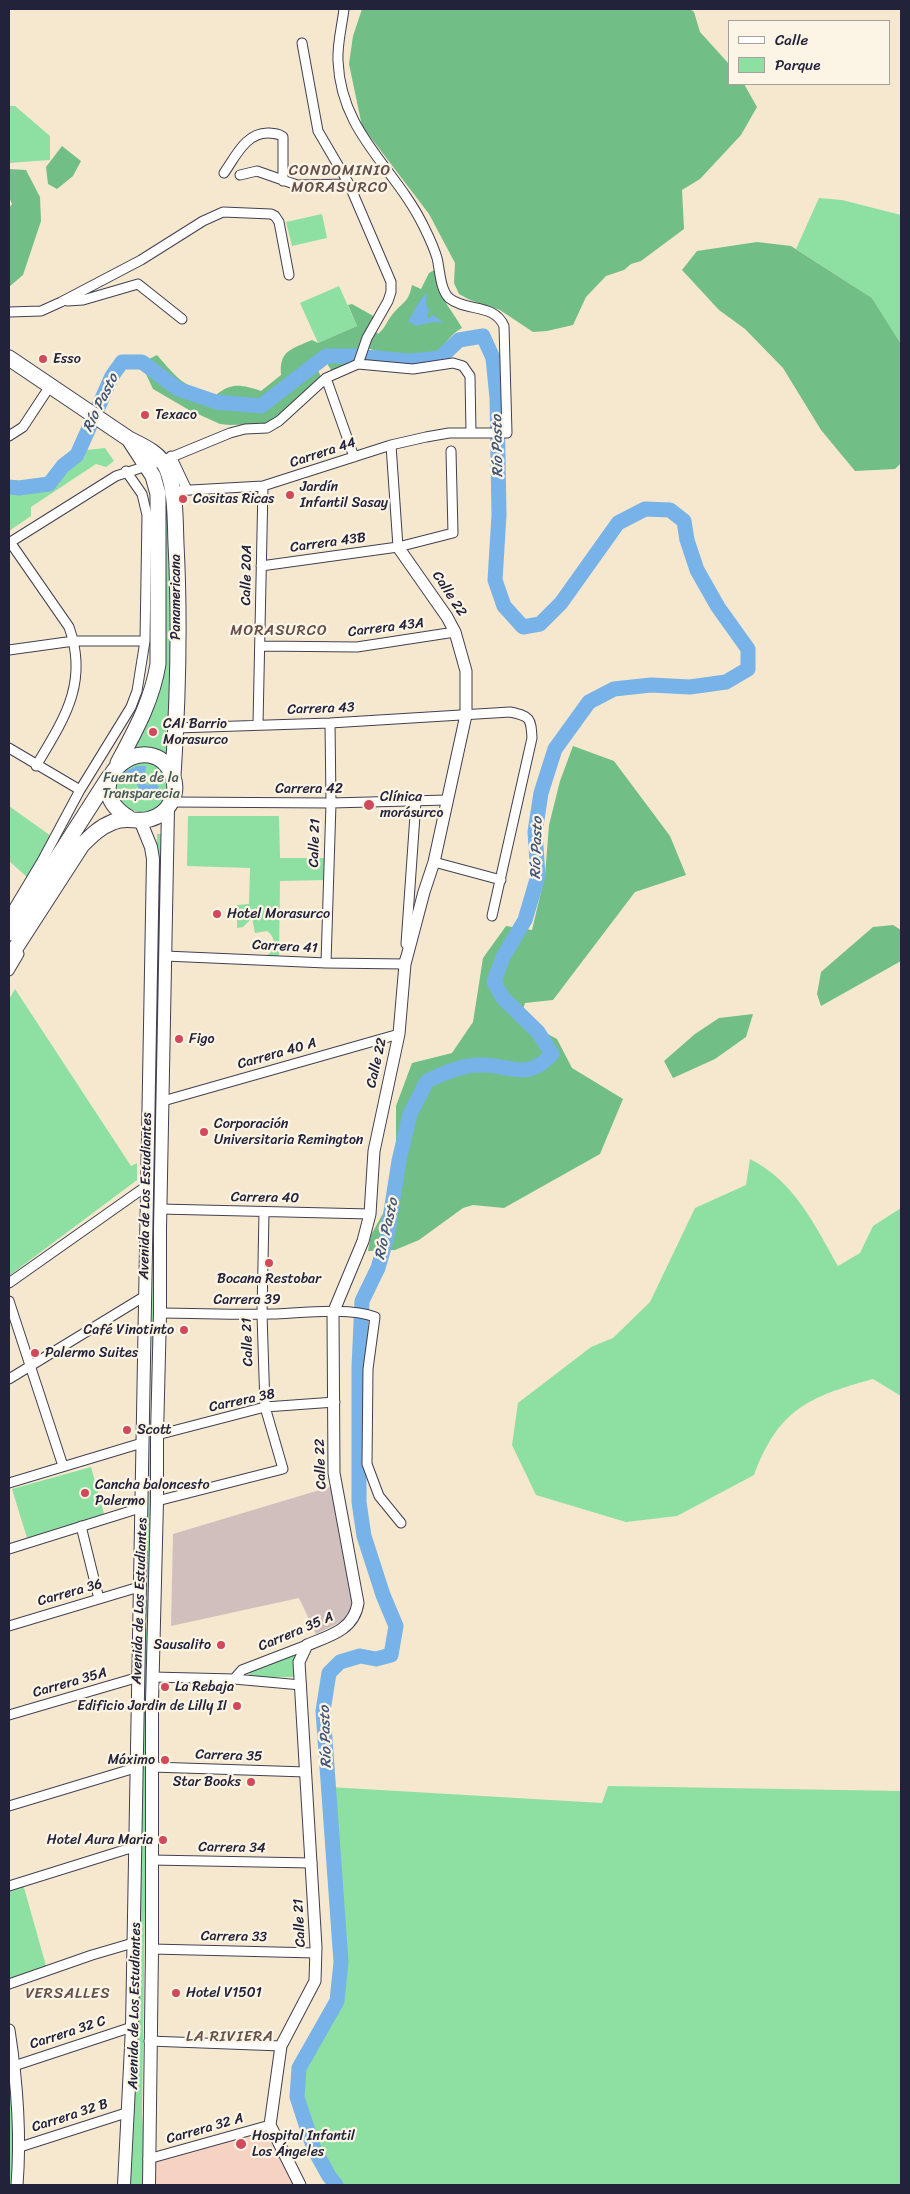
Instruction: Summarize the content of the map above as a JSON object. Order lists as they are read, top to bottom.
{
  "streets": {
    "main road": ["Panamericana", "Avenida de Los Estudiantes"],
    "street": [
      "Carrera 44",
      "Carrera 43B",
      "Calle 20A",
      "Calle 22",
      "Carrera 43A",
      "Carrera 43",
      "Carrera 42",
      "Calle 21",
      "Carrera 41",
      "Carrera 40 A",
      "Carrera 40",
      "Carrera 39",
      "Carrera 38",
      "Carrera 36",
      "Carrera 35 A",
      "Carrera 35A",
      "Carrera 35",
      "Carrera 34",
      "Carrera 33",
      "Carrera 32 C",
      "Carrera 32 B",
      "Carrera 32 A"
    ]
  },
  "crossings": [
    ["Carrera 44", "Calle 20A"],
    ["Carrera 44", "Panamericana"],
    ["Carrera 43B", "Calle 20A"],
    ["Carrera 43B", "Calle 22"],
    ["Calle 20A", "Carrera 43A"],
    ["Calle 20A", "Carrera 43"],
    ["Calle 22", "Carrera 43A"],
    ["Calle 22", "Carrera 43"],
    ["Calle 22", "Carrera 42"],
    ["Calle 22", "Carrera 41"],
    ["Calle 22", "Carrera 40 A"],
    ["Calle 22", "Carrera 40"],
    ["Calle 22", "Carrera 39"],
    ["Calle 22", "Carrera 38"],
    ["Calle 22", "Carrera 35 A"],
    ["Panamericana", "Carrera 43"],
    ["Panamericana", "Carrera 42"],
    ["Panamericana", "Avenida de Los Estudiantes"],
    ["Carrera 43", "Calle 21"],
    ["Carrera 42", "Calle 21"],
    ["Carrera 42", "Avenida de Los Estudiantes"],
    ["Calle 21", "Carrera 41"],
    ["Calle 21", "Avenida de Los Estudiantes"],
    ["Calle 21", "Carrera 40"],
    ["Calle 21", "Carrera 39"],
    ["Calle 21", "Carrera 38"],
    ["Calle 21", "Carrera 35 A"],
    ["Calle 21", "Carrera 35"],
    ["Calle 21", "Carrera 34"],
    ["Calle 21", "Carrera 33"],
    ["Calle 21", "Carrera 32 A"],
    ["Carrera 41", "Avenida de Los Estudiantes"],
    ["Carrera 40 A", "Avenida de Los Estudiantes"],
    ["Avenida de Los Estudiantes", "Carrera 40"],
    ["Avenida de Los Estudiantes", "Carrera 39"],
    ["Avenida de Los Estudiantes", "Carrera 38"],
    ["Avenida de Los Estudiantes", "Carrera 36"],
    ["Avenida de Los Estudiantes", "Carrera 35A"],
    ["Avenida de Los Estudiantes", "Carrera 35"],
    ["Avenida de Los Estudiantes", "Carrera 34"],
    ["Avenida de Los Estudiantes", "Carrera 33"],
    ["Avenida de Los Estudiantes", "Carrera 32 C"],
    ["Avenida de Los Estudiantes", "Carrera 32 B"],
    ["Avenida de Los Estudiantes", "Carrera 32 A"]
  ],
  "districts": [
    "CONDOMINIO MORASURCO",
    "MORASURCO",
    "VERSALLES",
    "LA RIVIERA"
  ],
  "water": ["Río Pasto"],
  "parks": ["Fuente de la Transparecia"],
  "places": [
    "Esso",
    "Texaco",
    "Jardín Infantil Sasay",
    "Cositas Ricas",
    "CAI Barrio Morasurco",
    "Clínica morásurco",
    "Hotel Morasurco",
    "Figo",
    "Corporación Universitaria Remington",
    "Bocana Restobar",
    "Café Vinotinto",
    "Palermo Suites",
    "Scott",
    "Cancha baloncesto Palermo",
    "Sausalito",
    "La Rebaja",
    "Edificio Jardin de Lilly II",
    "Máximo",
    "Star Books",
    "Hotel Aura Maria",
    "Hotel V1501",
    "Hospital Infantil Los Ángeles"
  ],
  "legend": ["Calle", "Parque"]
}
